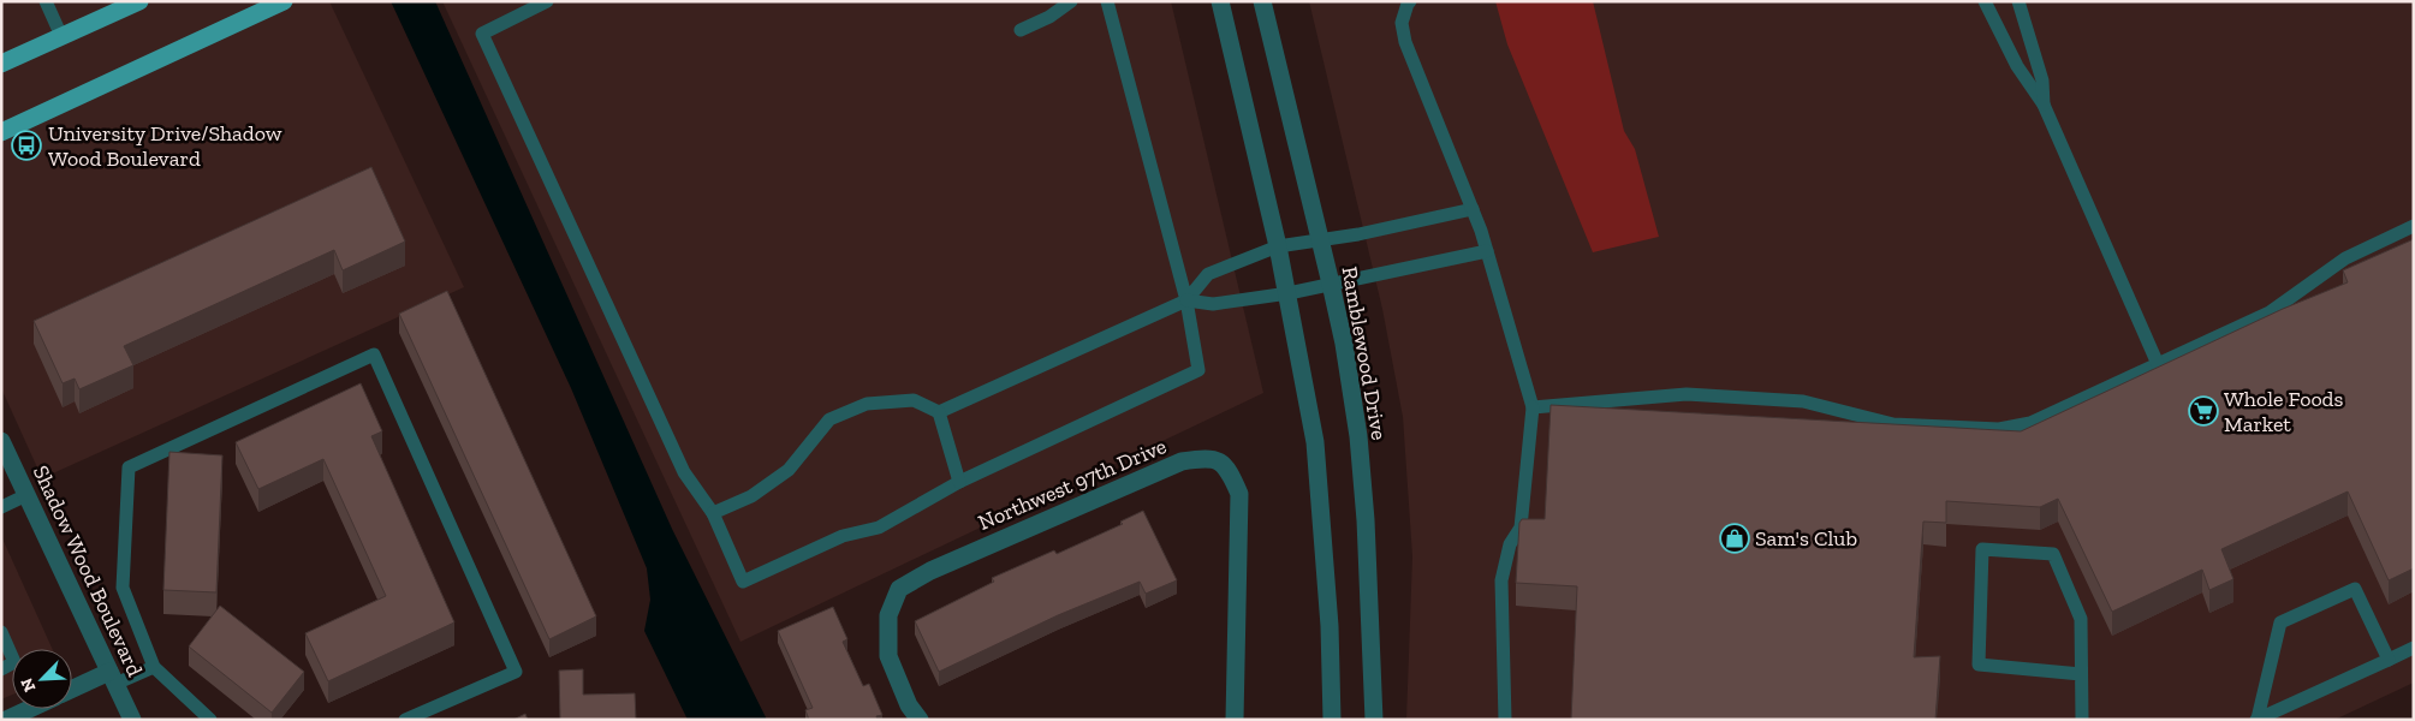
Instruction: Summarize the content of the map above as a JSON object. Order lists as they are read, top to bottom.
{
  "streets": {
    "street": ["Ramblewood Drive", "Northwest 97th Drive", "Shadow Wood Boulevard"]
  },
  "places": {
    "bus stop": ["University Drive/Shadow Wood Boulevard"],
    "supermarket": ["Whole Foods Market"],
    "shop": ["Sam's Club"]
  },
  "north": "bottom left"
}
